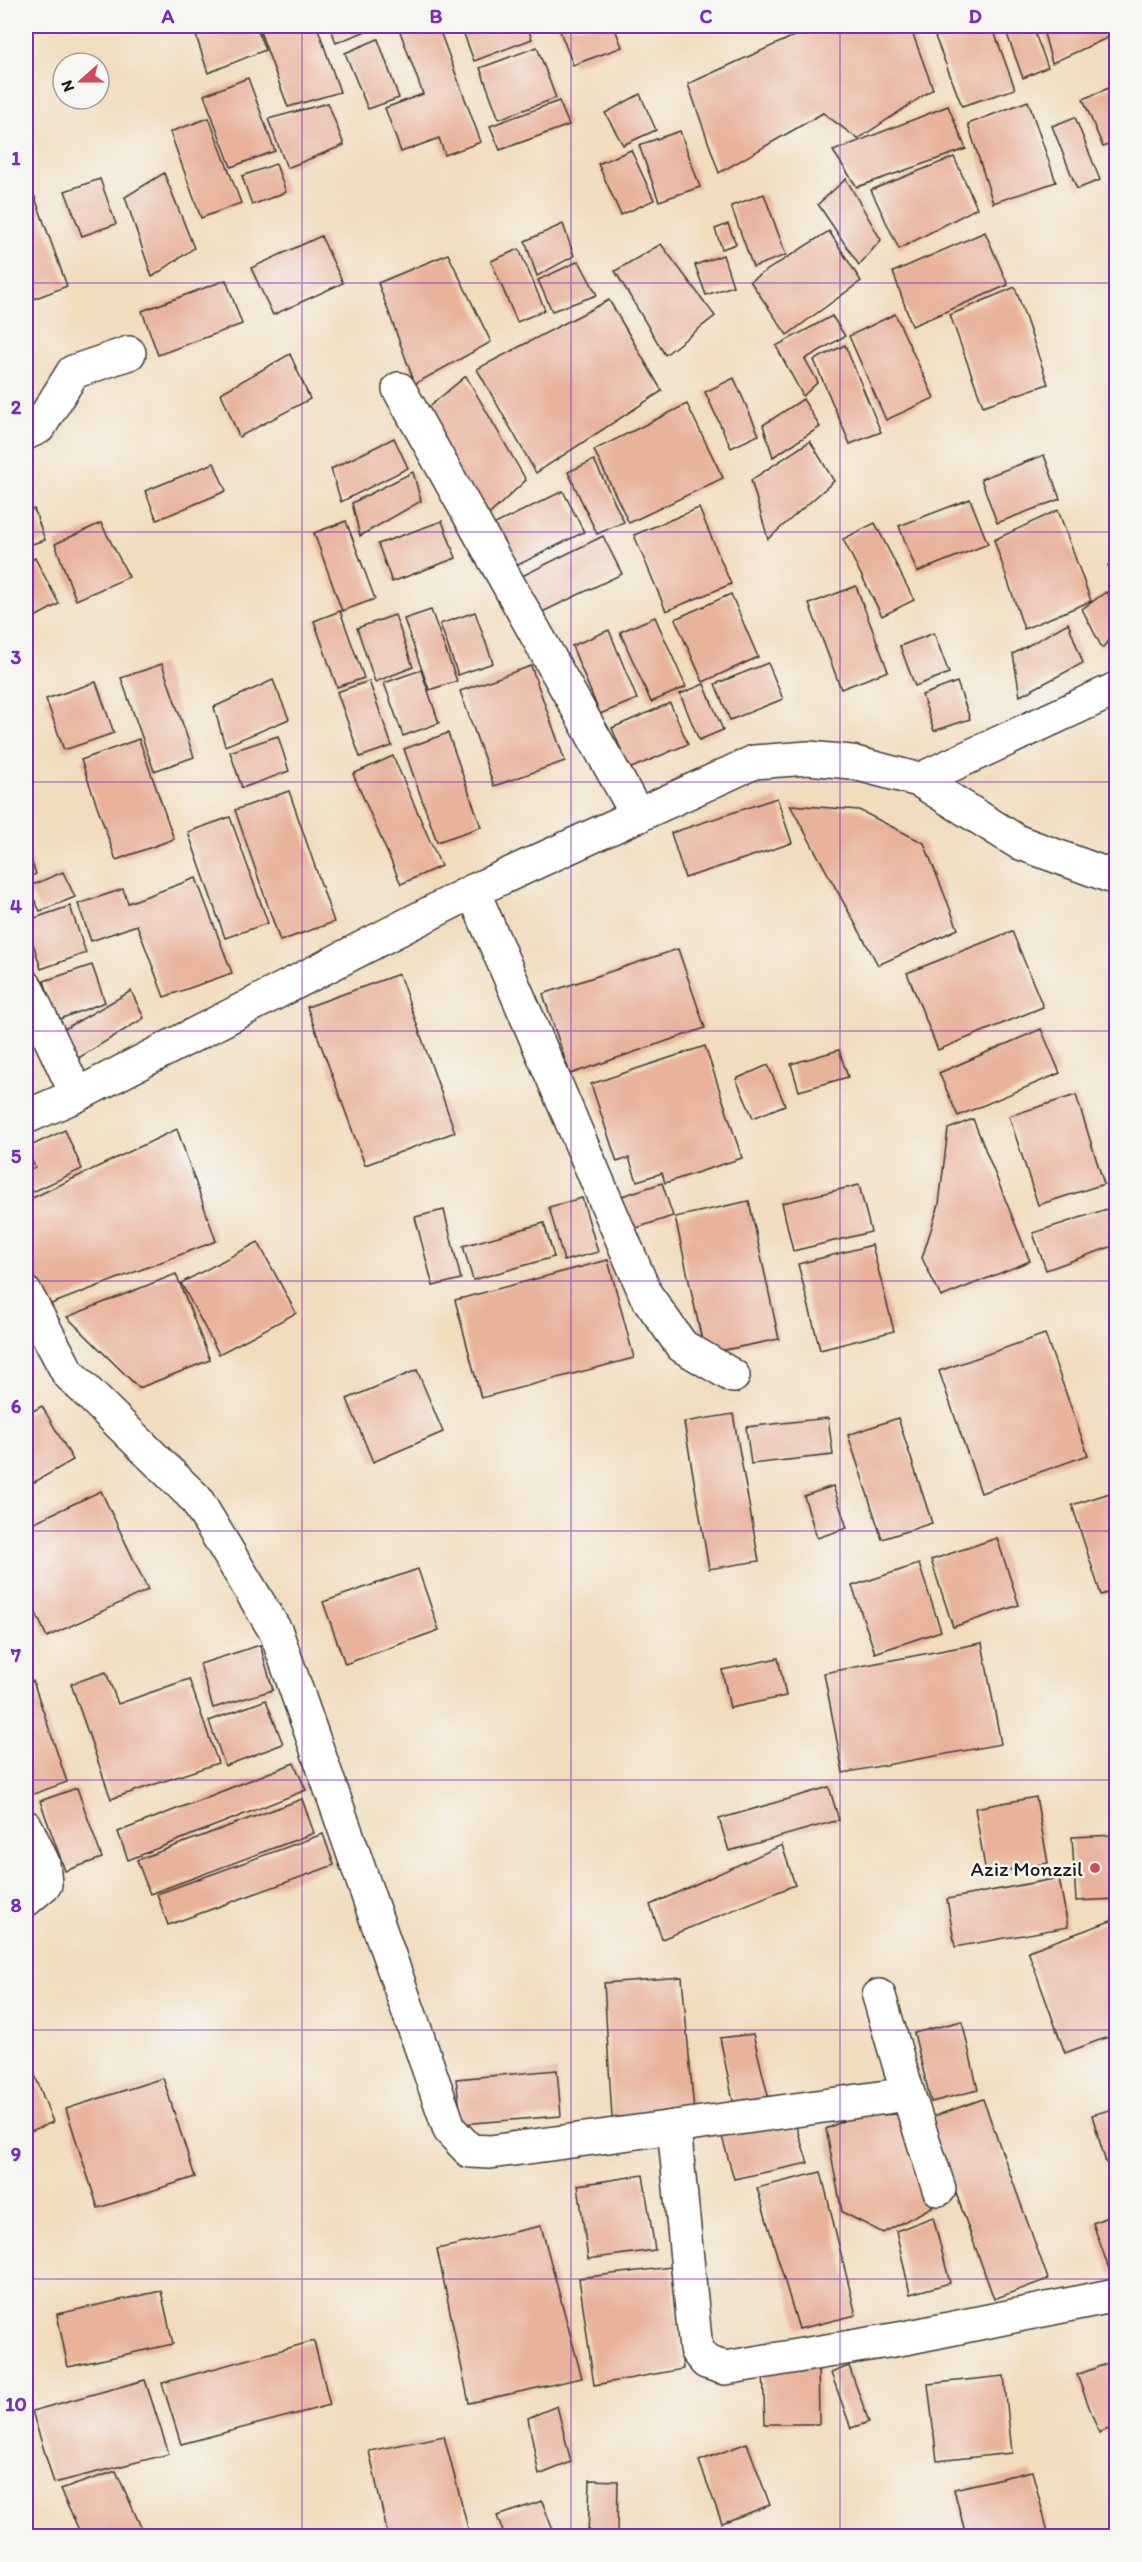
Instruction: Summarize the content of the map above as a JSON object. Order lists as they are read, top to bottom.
{
  "places": ["Aziz Monzzil"],
  "north": "left",
  "grid": {
    "columns": [
      "A",
      "B",
      "C",
      "D"
    ],
    "rows": [
      "1",
      "2",
      "3",
      "4",
      "5",
      "6",
      "7",
      "8",
      "9",
      "10"
    ]
  }
}
